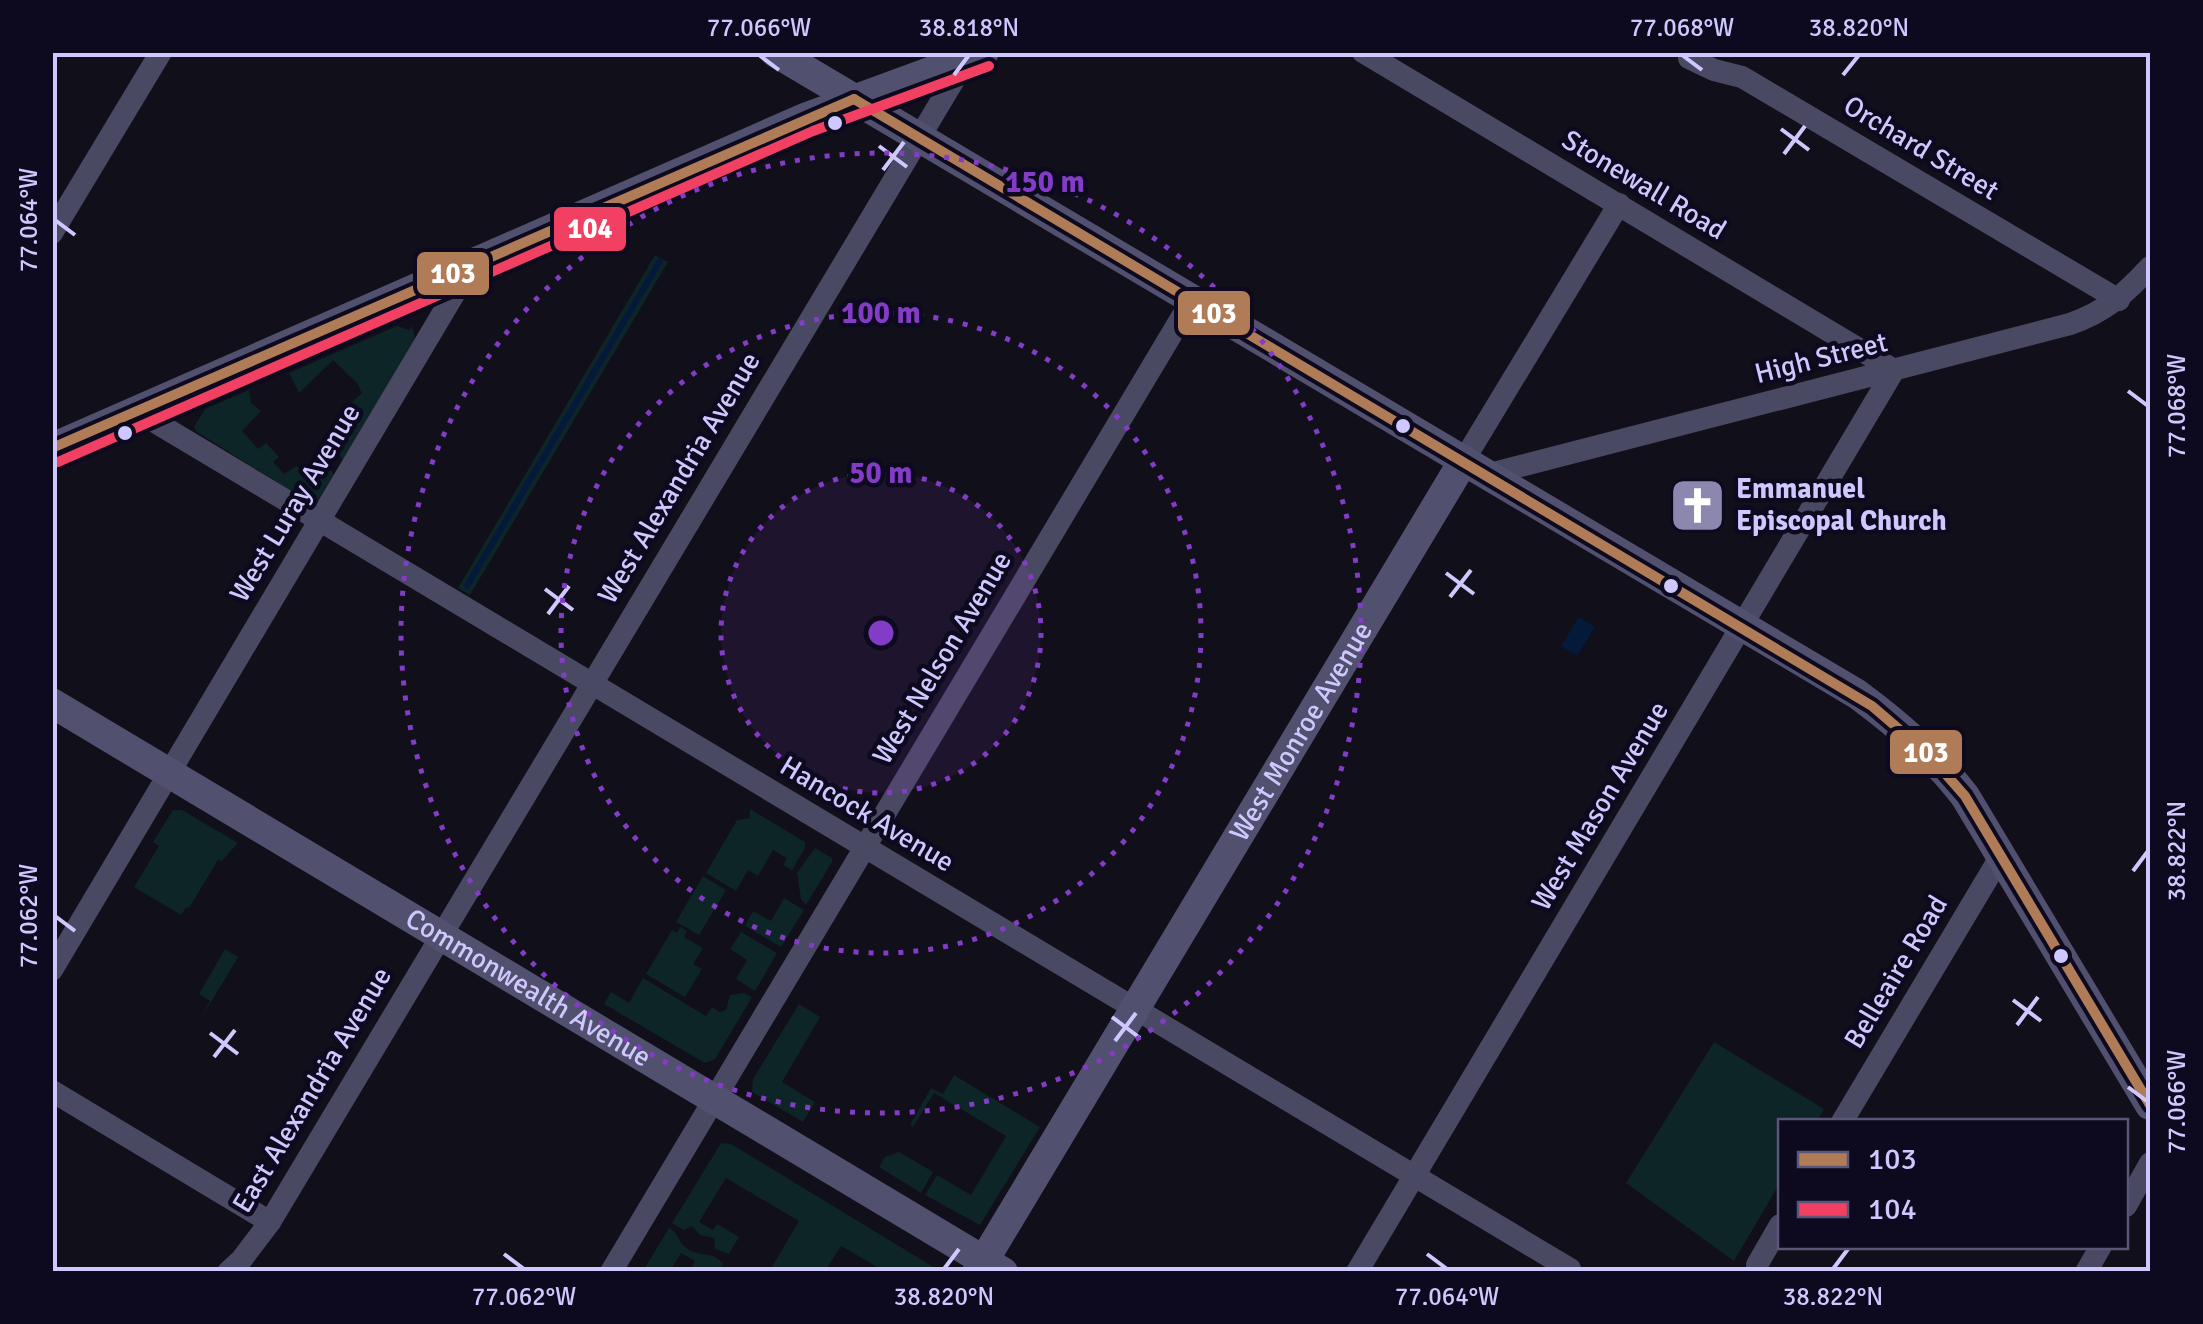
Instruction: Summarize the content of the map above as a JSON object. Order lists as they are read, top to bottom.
{
  "streets": {
    "street": [
      "Orchard Street",
      "Stonewall Road",
      "High Street",
      "West Alexandria Avenue",
      "West Luray Avenue",
      "West Nelson Avenue",
      "West Monroe Avenue",
      "West Mason Avenue",
      "Hancock Avenue",
      "Belleaire Road",
      "Commonwealth Avenue",
      "East Alexandria Avenue"
    ]
  },
  "crossings": [
    ["Orchard Street", "High Street"],
    ["Stonewall Road", "High Street"],
    ["Stonewall Road", "West Monroe Avenue"],
    ["Stonewall Road", "West Mason Avenue"],
    ["High Street", "West Monroe Avenue"],
    ["High Street", "West Mason Avenue"],
    ["West Alexandria Avenue", "Hancock Avenue"],
    ["West Alexandria Avenue", "Commonwealth Avenue"],
    ["West Alexandria Avenue", "East Alexandria Avenue"],
    ["West Luray Avenue", "Hancock Avenue"],
    ["West Luray Avenue", "Commonwealth Avenue"],
    ["West Nelson Avenue", "Hancock Avenue"],
    ["West Nelson Avenue", "Commonwealth Avenue"],
    ["West Monroe Avenue", "Hancock Avenue"],
    ["West Monroe Avenue", "Commonwealth Avenue"],
    ["West Mason Avenue", "Hancock Avenue"],
    ["Commonwealth Avenue", "East Alexandria Avenue"]
  ],
  "places": {
    "church": ["Emmanuel Episcopal Church"]
  },
  "lines": ["transit line 104", "transit line 103"],
  "legend": ["103", "104"],
  "coordinates": [
    "77.066°W",
    "38.818°N",
    "77.068°W",
    "38.820°N",
    "77.064°W",
    "38.822°N",
    "77.062°W"
  ],
  "rings": ["150 m", "100 m", "50 m"]
}
